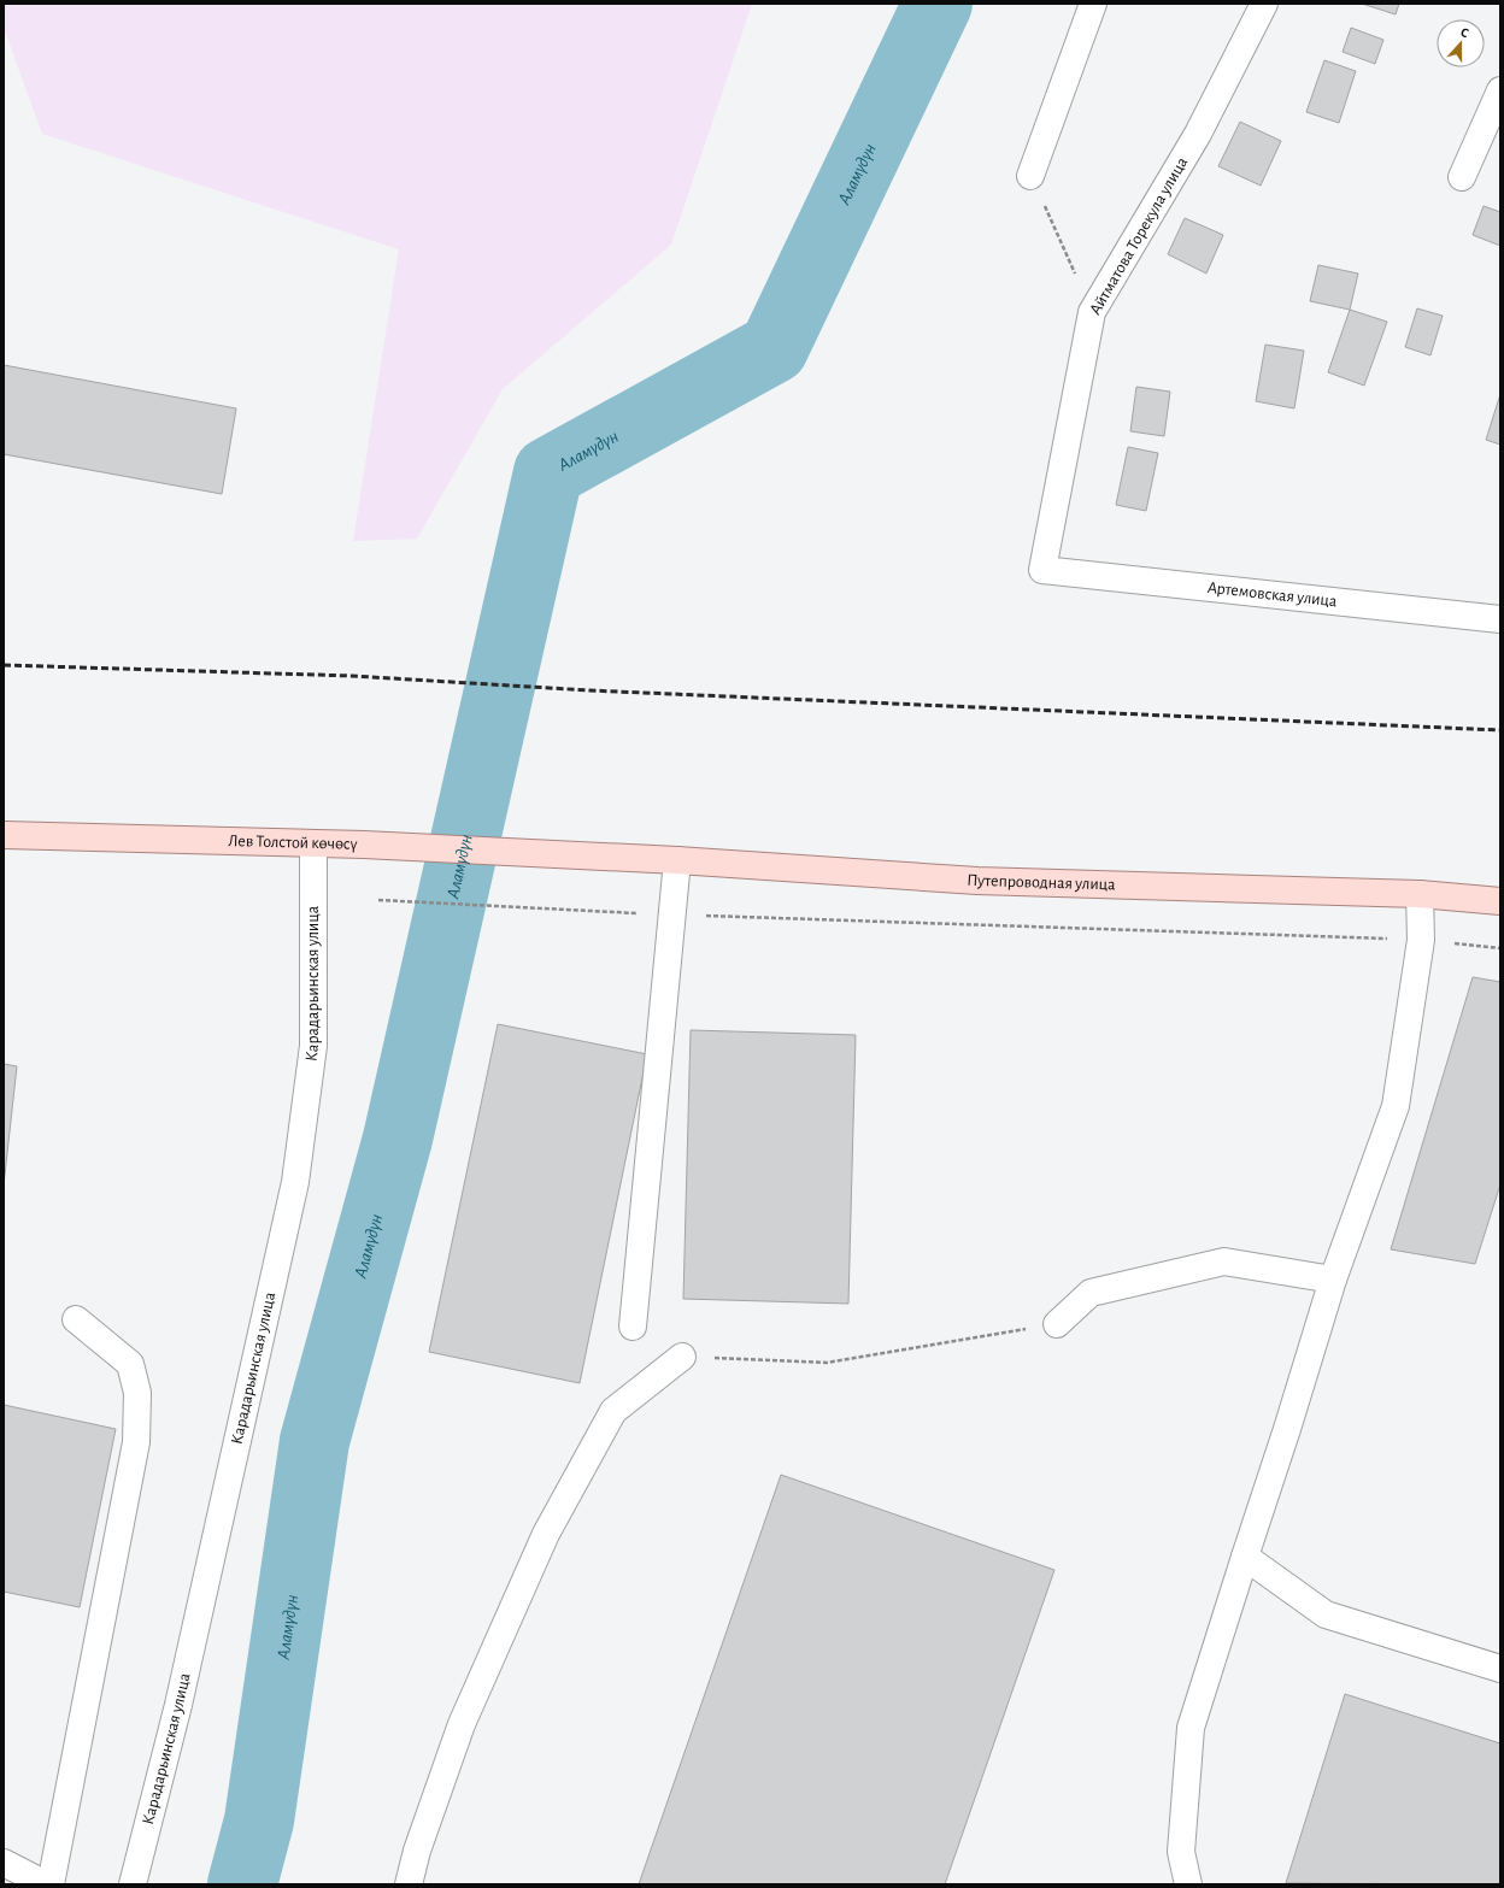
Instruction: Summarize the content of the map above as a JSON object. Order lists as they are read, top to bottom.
{
  "streets": {
    "main road": ["Лев Толстой көчөсү", "Путепроводная улица"],
    "street": ["Айтматова Торекула улица", "Артемовская улица", "Карадарьинская улица"]
  },
  "crossings": [
    ["Айтматова Торекула улица", "Артемовская улица"],
    ["Лев Толстой көчөсү", "Путепроводная улица"],
    ["Лев Толстой көчөсү", "Карадарьинская улица"]
  ],
  "water": ["Аламүдүн"],
  "north": "top"
}
